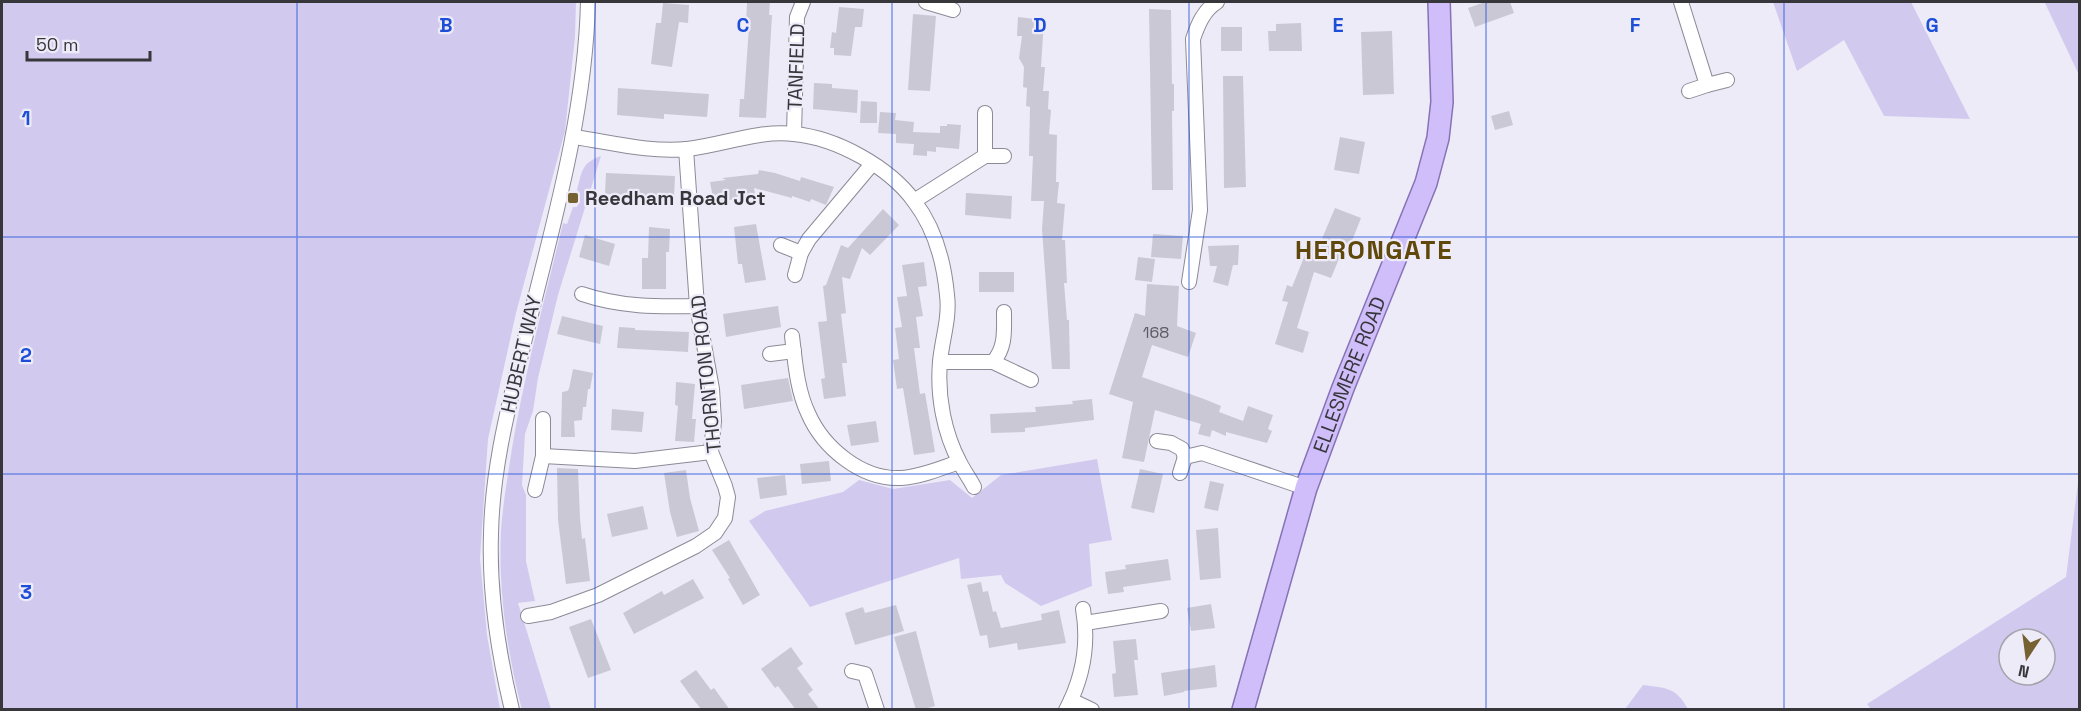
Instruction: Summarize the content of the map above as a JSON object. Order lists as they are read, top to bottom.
{
  "streets": {
    "main road": ["ELLESMERE ROAD"],
    "street": ["TANFIELD", "HUBERT WAY", "THORNTON ROAD"]
  },
  "districts": ["HERONGATE"],
  "places": {
    "transit": ["Reedham Road Jct"]
  },
  "house_numbers": ["168"],
  "scale_bar": "50 m",
  "north": "bottom",
  "grid": {
    "columns": [
      "B",
      "C",
      "D",
      "E",
      "F",
      "G"
    ],
    "rows": ["1", "2", "3"]
  }
}
